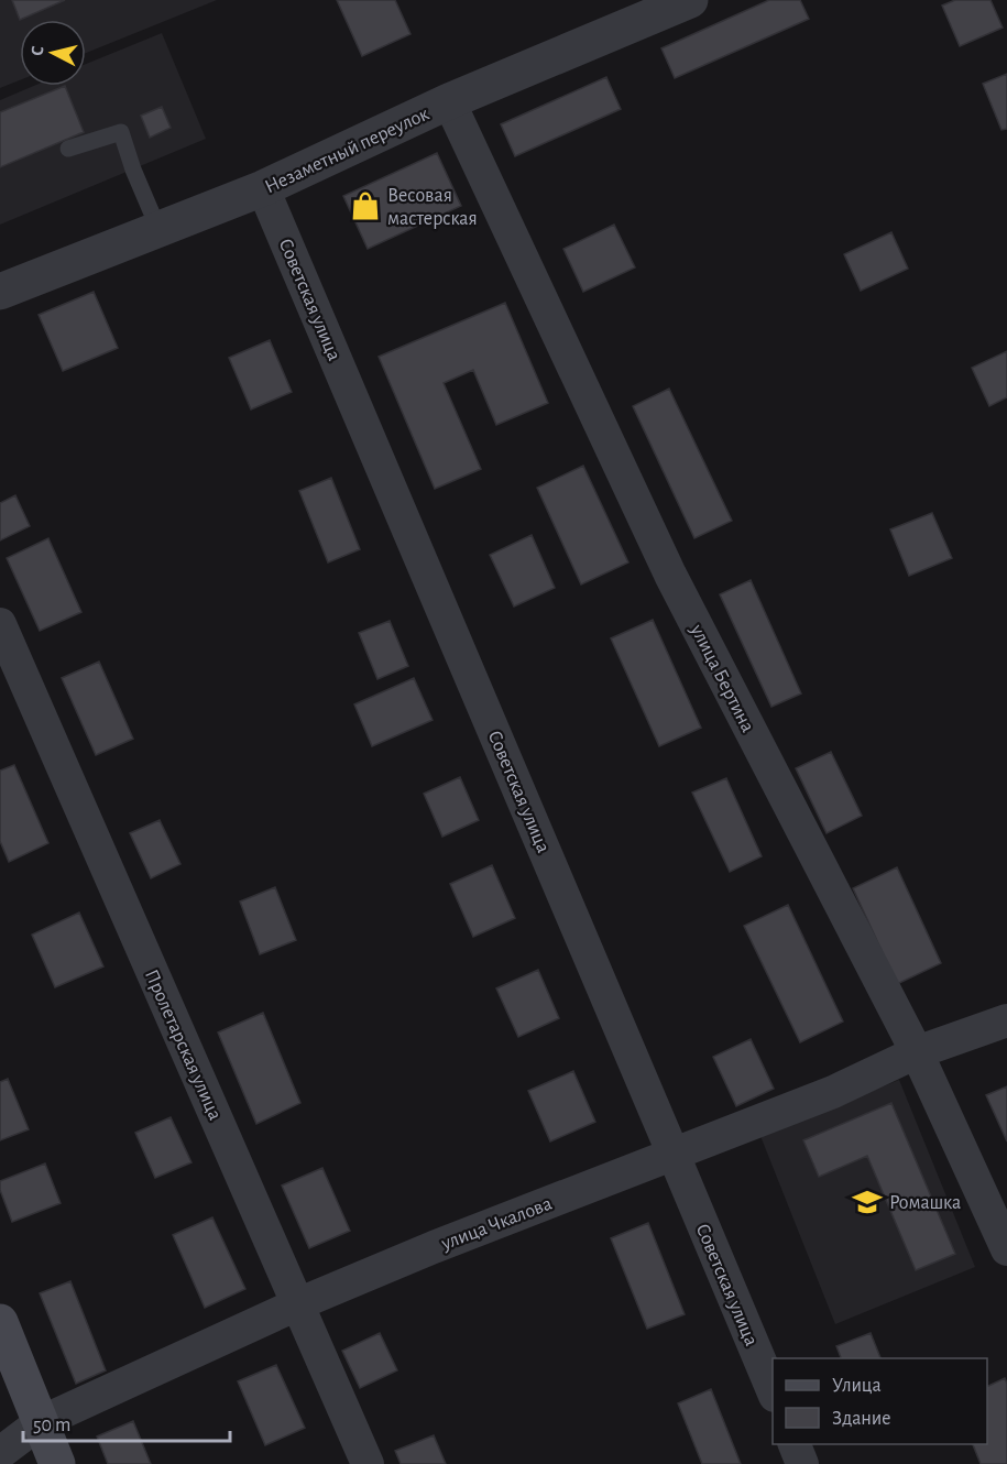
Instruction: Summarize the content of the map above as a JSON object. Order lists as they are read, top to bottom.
{
  "streets": {
    "street": [
      "Незаметный переулок",
      "Советская улица",
      "улица Бертина",
      "Пролетарская улица",
      "улица Чкалова"
    ]
  },
  "crossings": [
    ["Незаметный переулок", "Советская улица"],
    ["Незаметный переулок", "улица Бертина"],
    ["Советская улица", "улица Чкалова"],
    ["улица Бертина", "улица Чкалова"],
    ["Пролетарская улица", "улица Чкалова"]
  ],
  "places": {
    "shop": ["Весовая мастерская"],
    "school or university": ["Ромашка"]
  },
  "legend": ["Улица", "Здание"],
  "scale_bar": "50 m",
  "north": "left"
}
